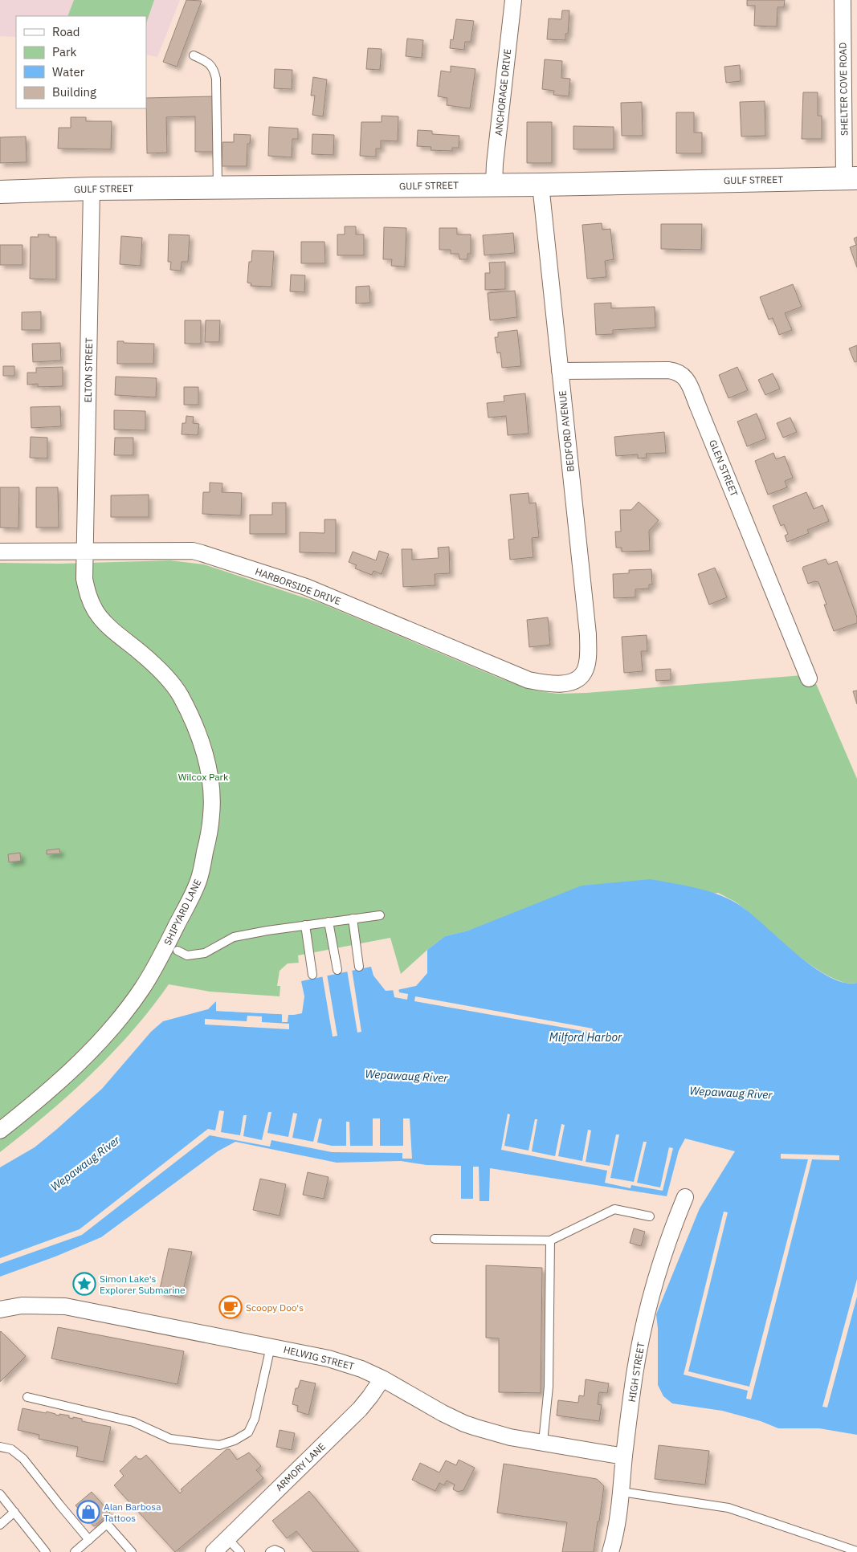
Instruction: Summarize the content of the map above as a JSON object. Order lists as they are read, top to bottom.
{
  "streets": {
    "main road": ["GULF STREET"],
    "street": [
      "SHELTER COVE ROAD",
      "ANCHORAGE DRIVE",
      "ELTON STREET",
      "BEDFORD AVENUE",
      "GLEN STREET",
      "HARBORSIDE DRIVE",
      "SHIPYARD LANE",
      "HELWIG STREET",
      "HIGH STREET",
      "ARMORY LANE"
    ]
  },
  "crossings": [
    ["SHELTER COVE ROAD", "GULF STREET"],
    ["ANCHORAGE DRIVE", "GULF STREET"],
    ["GULF STREET", "ELTON STREET"],
    ["GULF STREET", "BEDFORD AVENUE"],
    ["ELTON STREET", "HARBORSIDE DRIVE"],
    ["ELTON STREET", "SHIPYARD LANE"],
    ["BEDFORD AVENUE", "GLEN STREET"],
    ["BEDFORD AVENUE", "HARBORSIDE DRIVE"],
    ["HARBORSIDE DRIVE", "SHIPYARD LANE"],
    ["HELWIG STREET", "HIGH STREET"],
    ["HELWIG STREET", "ARMORY LANE"]
  ],
  "water": ["Milford Harbor", "Wepawaug River"],
  "parks": ["Wilcox Park"],
  "places": {
    "place": ["Simon Lake's Explorer Submarine"],
    "cafe": ["Scoopy Doo's"],
    "shop": ["Alan Barbosa Tattoos"]
  },
  "legend": [
    "Road",
    "Park",
    "Water",
    "Building"
  ]
}
